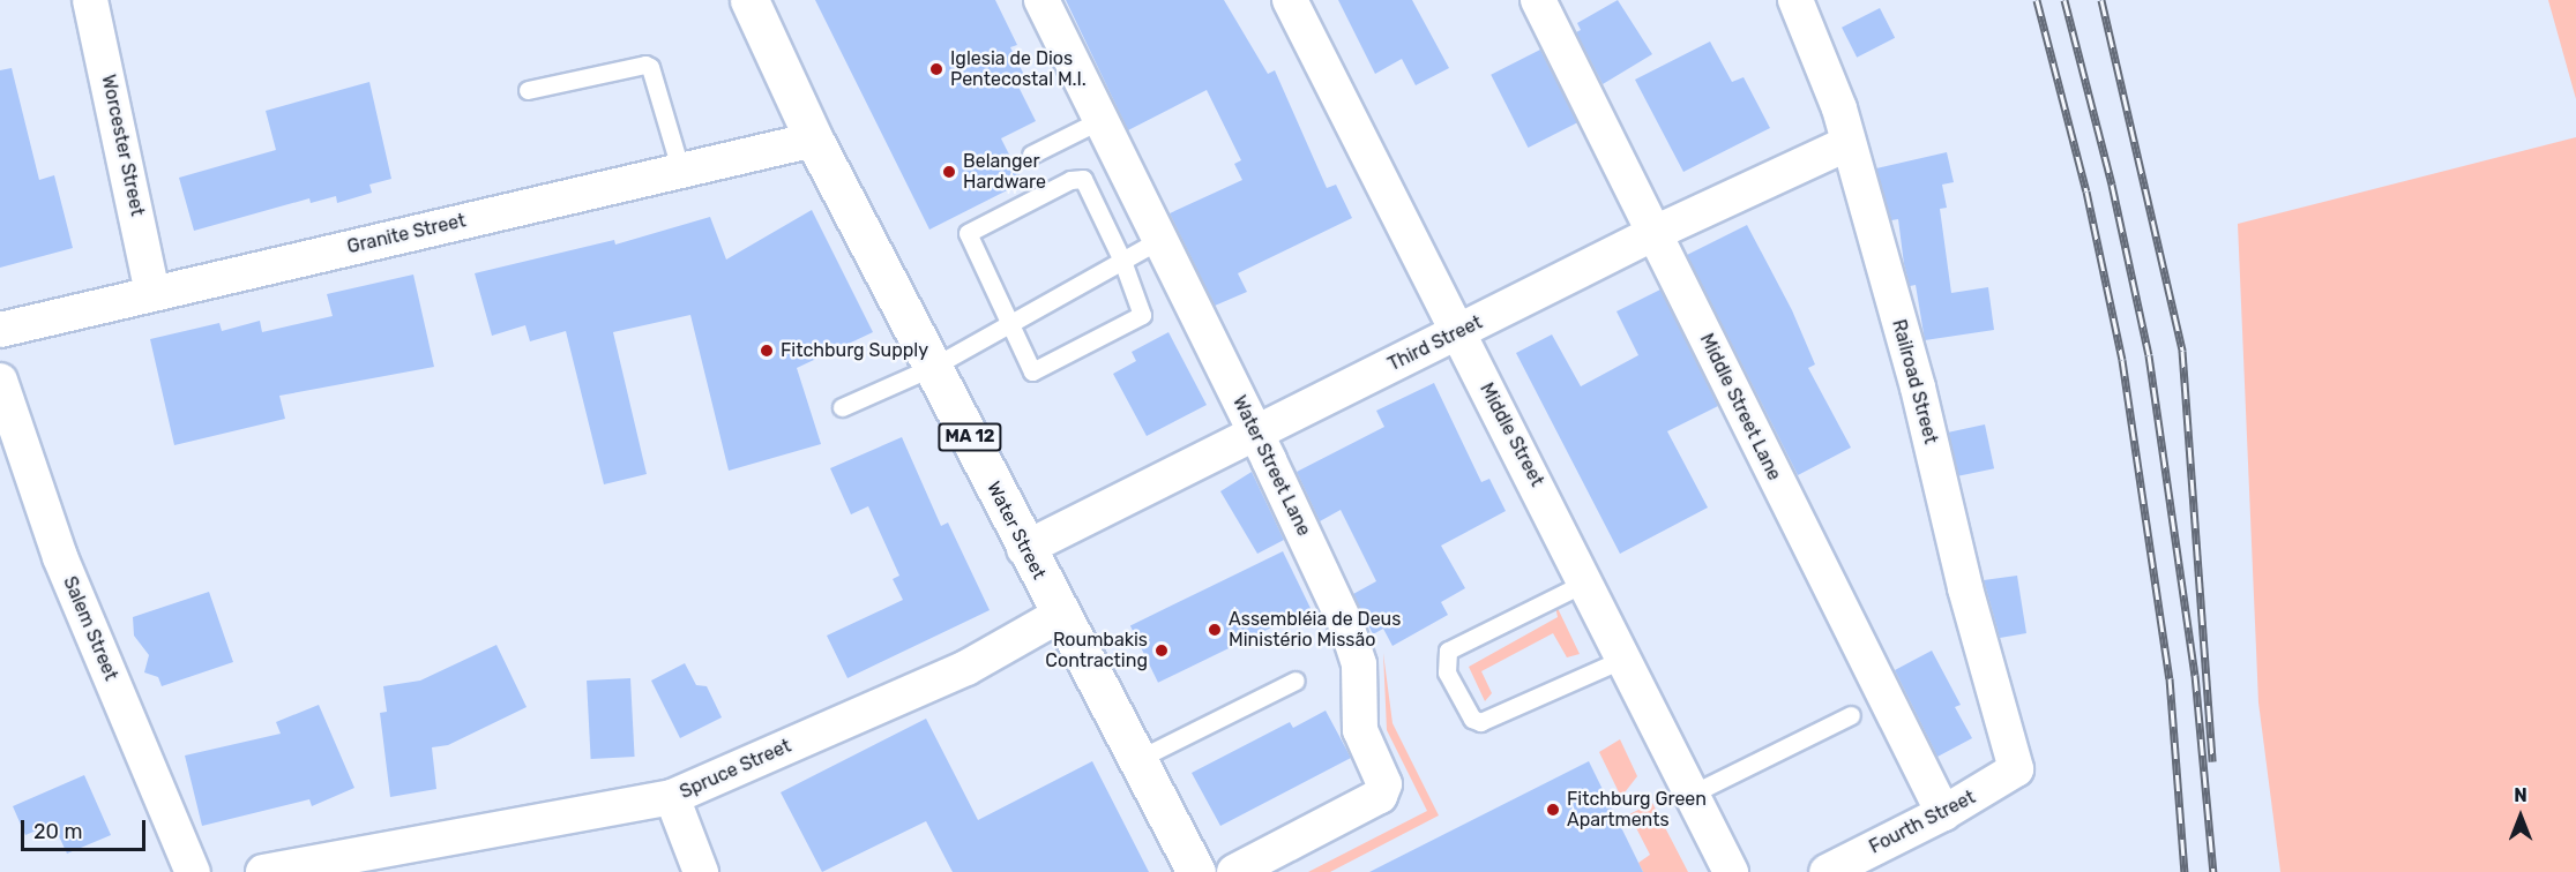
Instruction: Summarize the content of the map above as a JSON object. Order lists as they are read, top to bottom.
{
  "streets": {
    "highway": ["MA 12", "Water Street"],
    "street": [
      "Worcester Street",
      "Granite Street",
      "Third Street",
      "Railroad Street",
      "Middle Street Lane",
      "Middle Street",
      "Water Street Lane",
      "Salem Street",
      "Spruce Street",
      "Fourth Street"
    ]
  },
  "crossings": [
    ["Worcester Street", "Granite Street"],
    ["Granite Street", "Water Street"],
    ["Third Street", "Railroad Street"],
    ["Third Street", "Middle Street Lane"],
    ["Third Street", "Middle Street"],
    ["Third Street", "Water Street Lane"],
    ["Third Street", "Water Street"],
    ["Railroad Street", "Fourth Street"],
    ["Middle Street Lane", "Fourth Street"],
    ["Water Street", "Spruce Street"]
  ],
  "places": [
    "Iglesia de Dios Pentecostal M.I.",
    "Belanger Hardware",
    "Fitchburg Supply",
    "Assembléia de Deus Ministério Missão",
    "Roumbakis Contracting",
    "Fitchburg Green Apartments"
  ],
  "scale_bar": "20 m",
  "north": "top"
}
